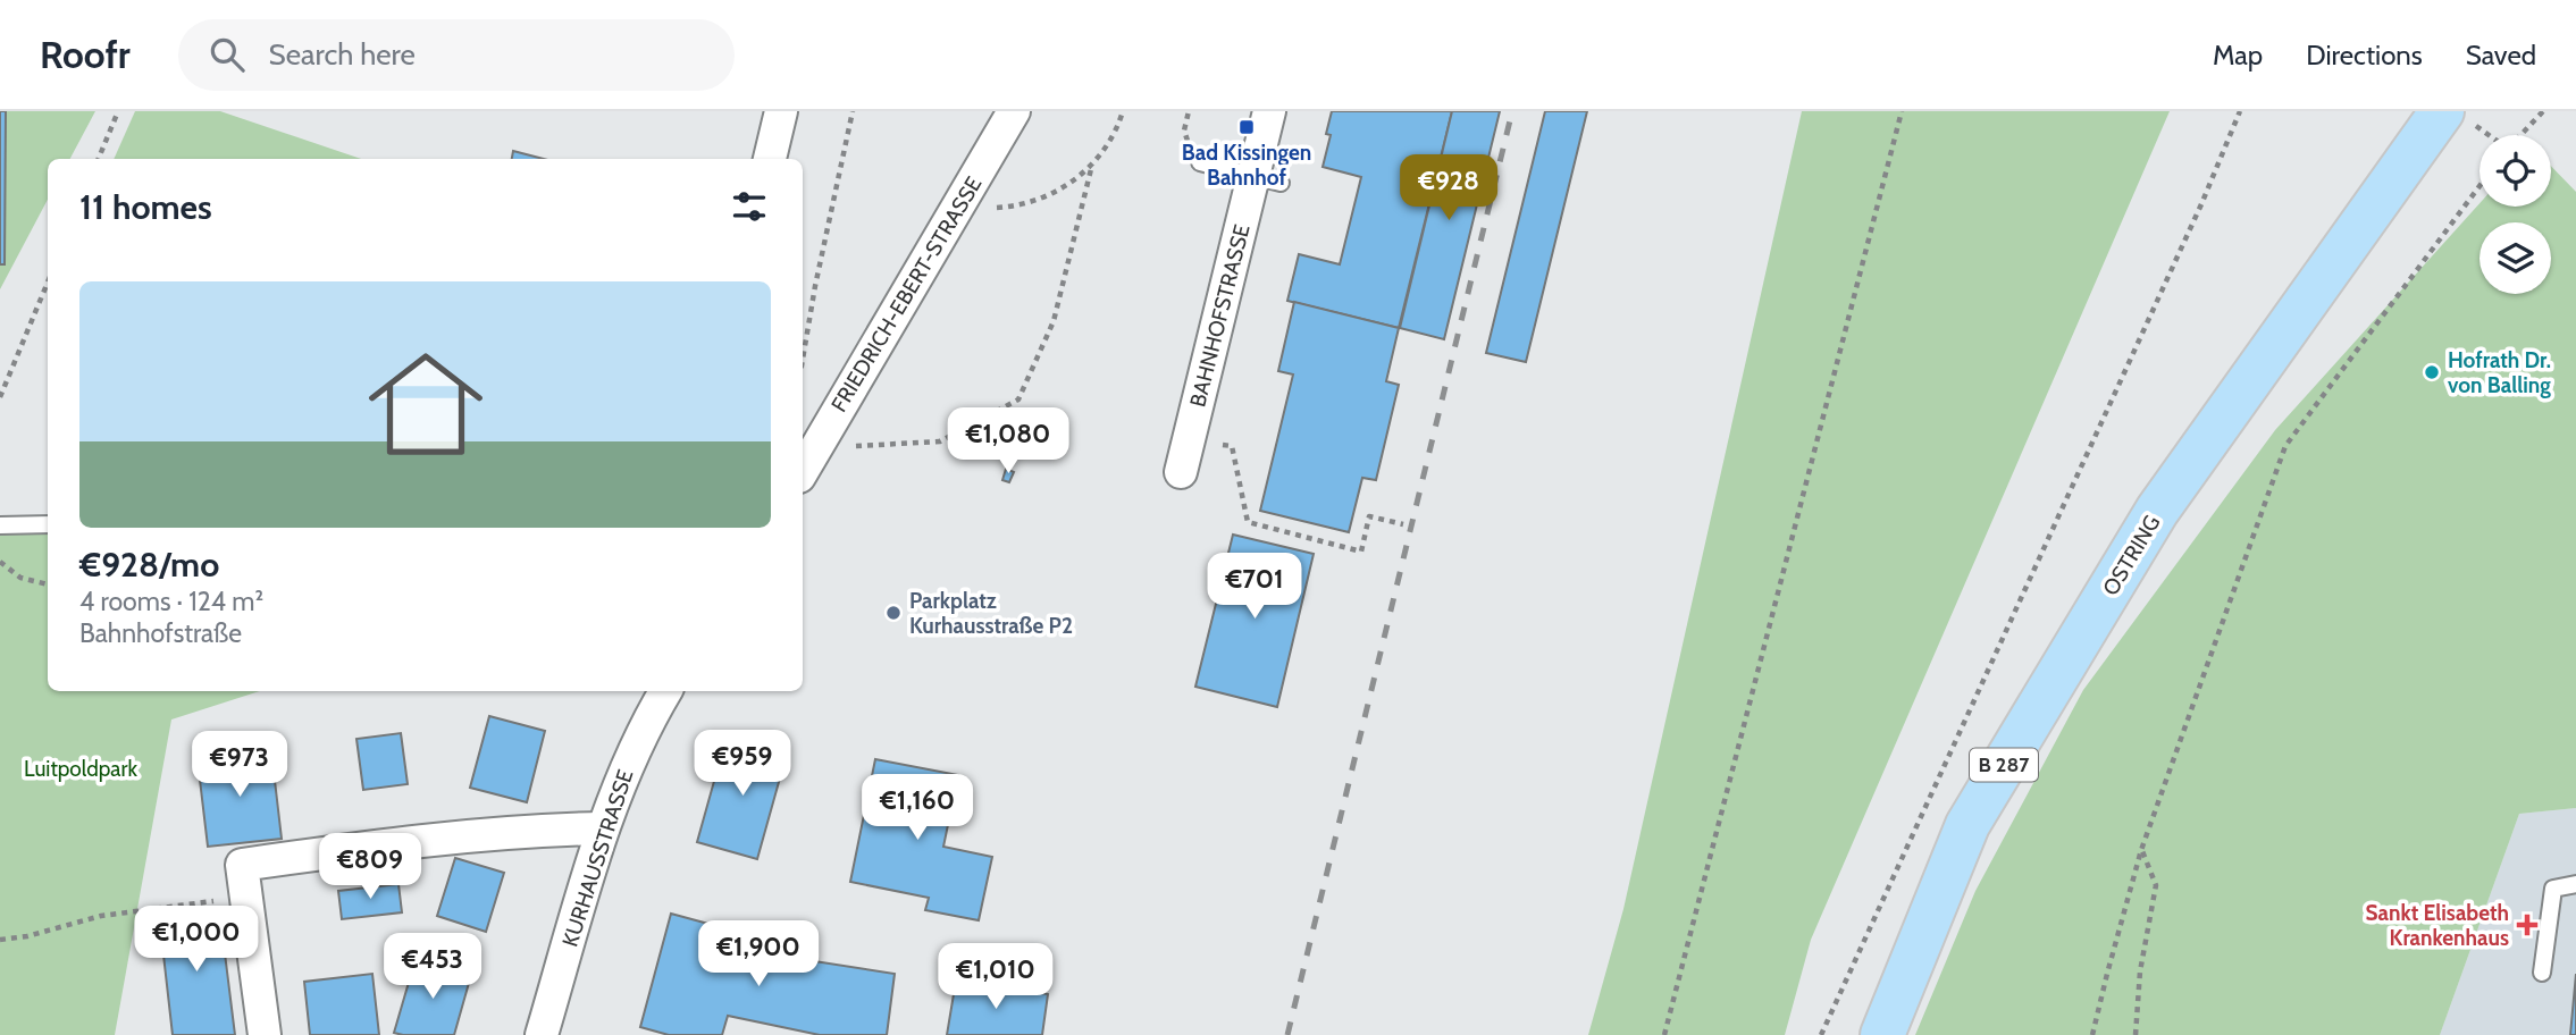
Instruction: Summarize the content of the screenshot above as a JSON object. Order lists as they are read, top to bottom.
{
  "streets": {
    "main road": ["OSTRING", "B 287"],
    "street": ["FRIEDRICH-EBERT-STRASSE", "BAHNHOFSTRASSE", "KURHAUSSTRASSE"]
  },
  "parks": ["Luitpoldpark"],
  "places": {
    "transit": ["Bad Kissingen Bahnhof"],
    "other": ["Hofrath Dr. von Balling", "Parkplatz Kurhausstraße P2"],
    "health": ["Sankt Elisabeth Krankenhaus"]
  },
  "page": {
    "header": "Roofr",
    "search": "Search here",
    "nav": ["Map", "Directions", "Saved"],
    "price": [
      "€928",
      "€1,080",
      "€701",
      "€959",
      "€973",
      "€1,160",
      "€809",
      "€1,000",
      "€1,900",
      "€453",
      "€1,010"
    ],
    "heading": "11 homes",
    "list": [
      {
        "name": "€928/mo",
        "note": "4 rooms · 124 m² · Bahnhofstraße"
      }
    ]
  }
}
